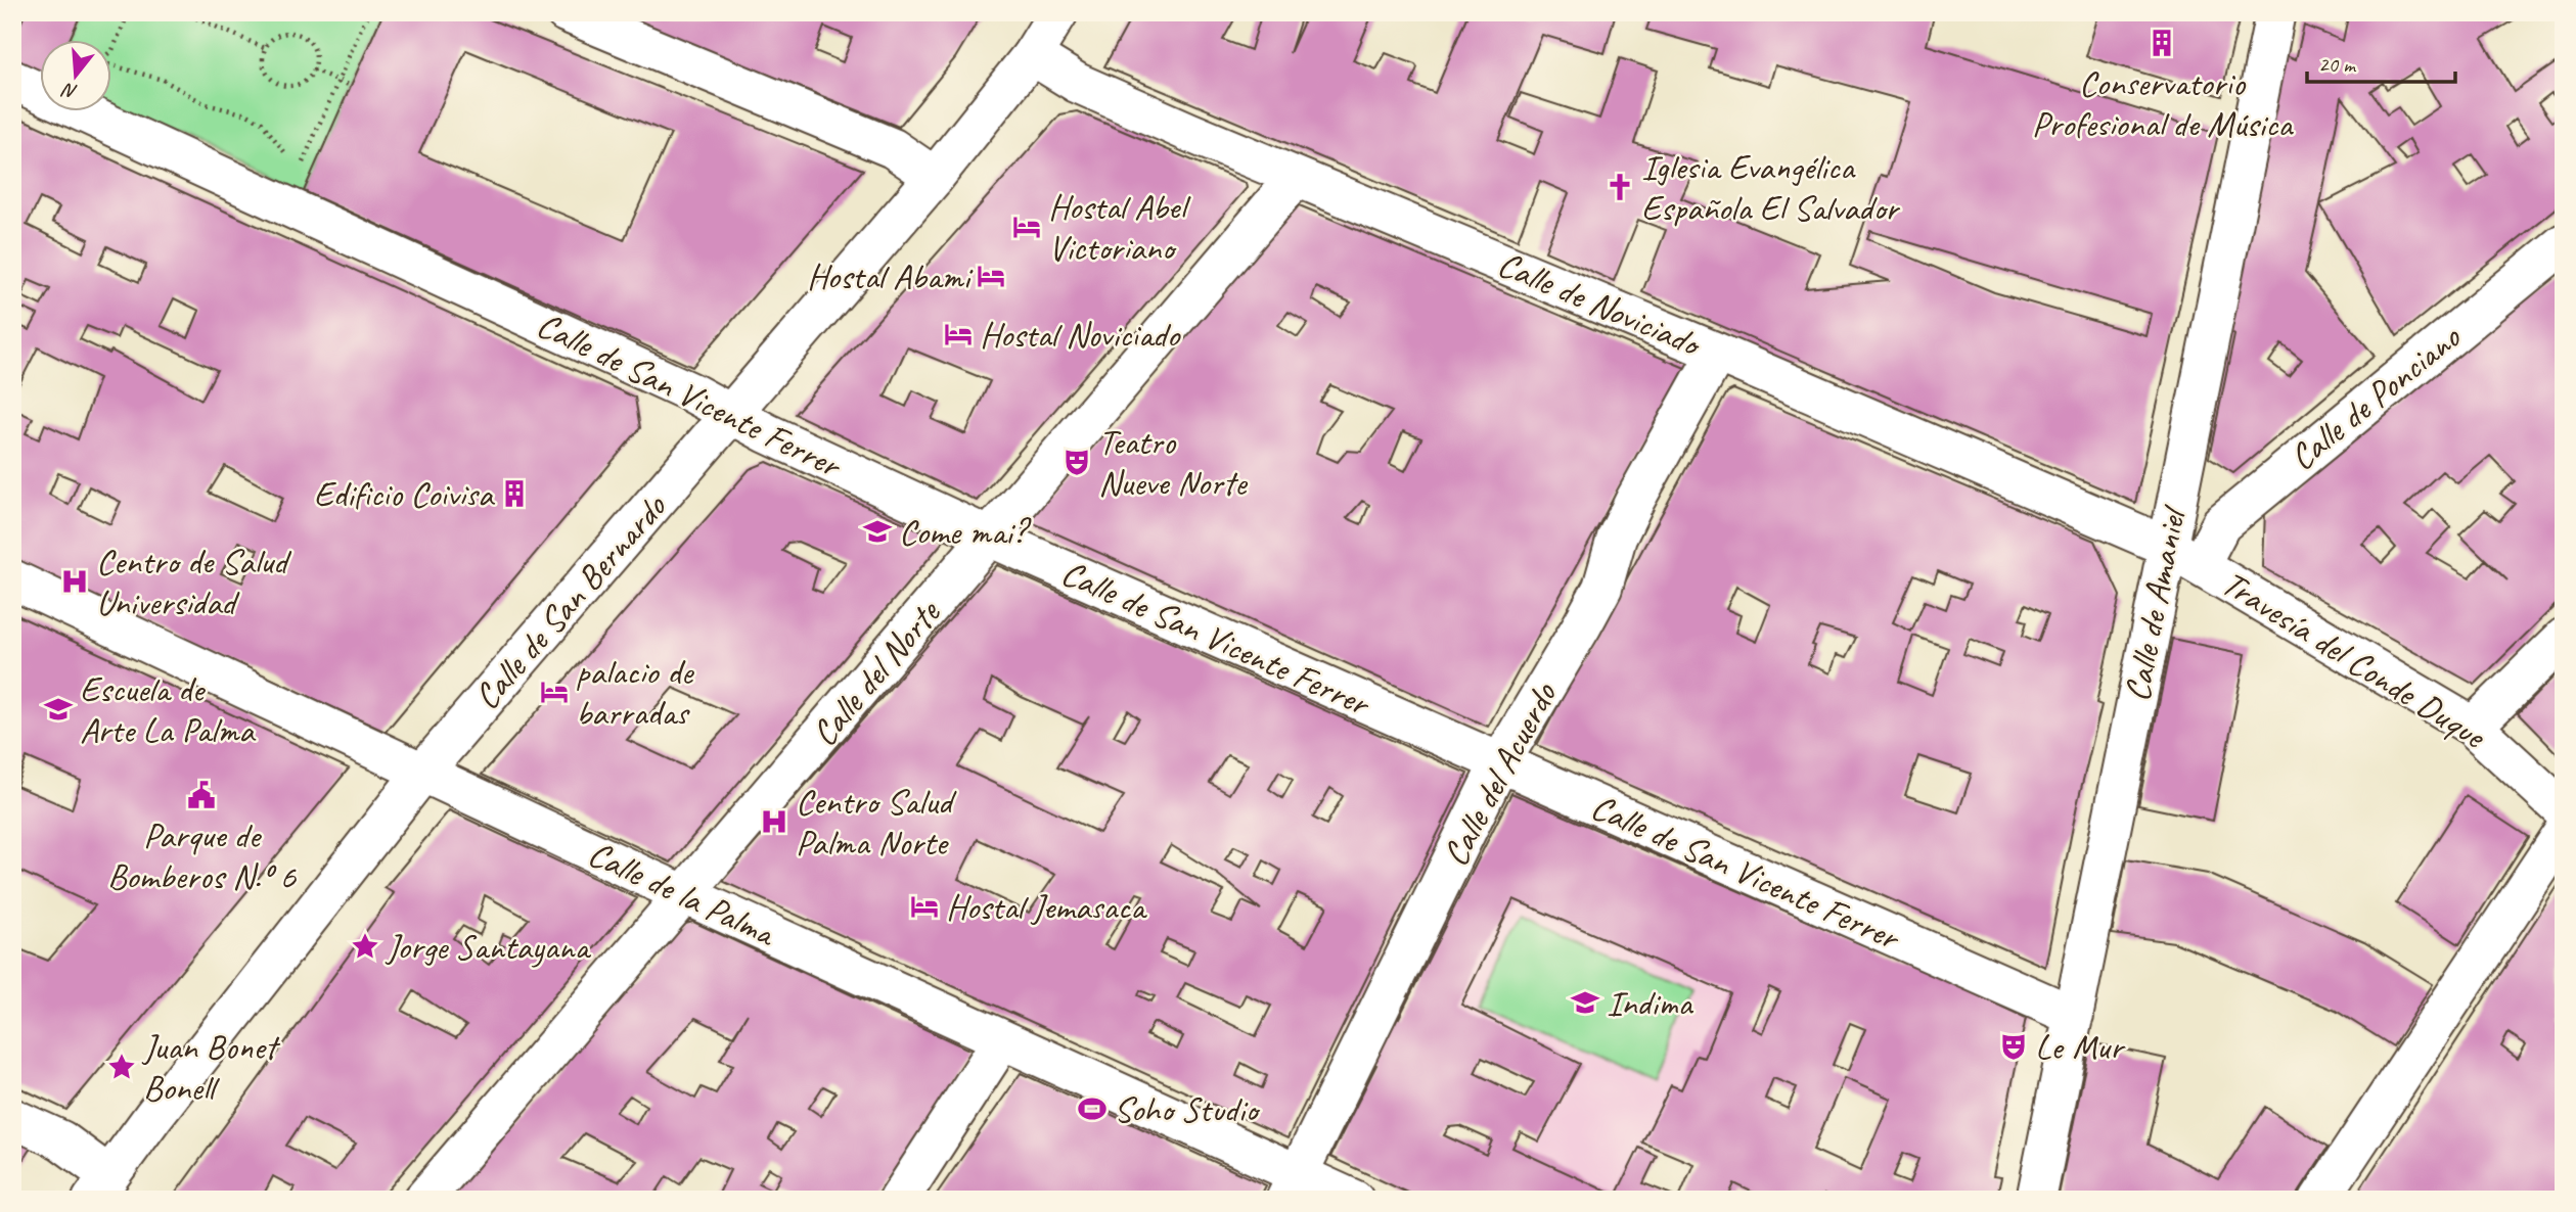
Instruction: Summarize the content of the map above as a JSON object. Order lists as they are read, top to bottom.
{
  "streets": {
    "street": [
      "Calle de Noviciado",
      "Calle de San Vicente Ferrer",
      "Calle de Ponciano",
      "Calle de San Bernardo",
      "Calle de Amaniel",
      "Travesía del Conde Duque",
      "Calle del Norte",
      "Calle del Acuerdo",
      "Calle de la Palma"
    ]
  },
  "crossings": [
    ["Calle de Noviciado", "Calle de Ponciano"],
    ["Calle de Noviciado", "Calle de San Bernardo"],
    ["Calle de Noviciado", "Calle de Amaniel"],
    ["Calle de Noviciado", "Travesía del Conde Duque"],
    ["Calle de Noviciado", "Calle del Norte"],
    ["Calle de Noviciado", "Calle del Acuerdo"],
    ["Calle de San Vicente Ferrer", "Calle de San Bernardo"],
    ["Calle de San Vicente Ferrer", "Calle de Amaniel"],
    ["Calle de San Vicente Ferrer", "Calle del Norte"],
    ["Calle de San Vicente Ferrer", "Calle del Acuerdo"],
    ["Calle de Ponciano", "Calle de Amaniel"],
    ["Calle de Ponciano", "Travesía del Conde Duque"],
    ["Calle de San Bernardo", "Calle de la Palma"],
    ["Calle de Amaniel", "Travesía del Conde Duque"],
    ["Calle del Norte", "Calle de la Palma"],
    ["Calle del Acuerdo", "Calle de la Palma"]
  ],
  "places": {
    "building": ["Conservatorio Profesional de Música", "Edificio Coivisa"],
    "church": ["Iglesia Evangélica Española El Salvador"],
    "hotel": [
      "Hostal Abel Victoriano",
      "Hostal Abami",
      "Hostal Noviciado",
      "palacio de barradas",
      "Hostal Jemasaca"
    ],
    "theatre": ["Teatro Nueve Norte", "Le Mur"],
    "school or university": ["Come mai?", "Escuela de Arte La Palma", "Indima"],
    "hospital": ["Centro de Salud Universidad", "Centro Salud Palma Norte"],
    "public building": ["Parque de Bomberos N.º 6"],
    "place": ["Jorge Santayana", "Juan Bonet Bonell"],
    "sports": ["Soho Studio"]
  },
  "scale_bar": "20 m",
  "north": "bottom"
}
